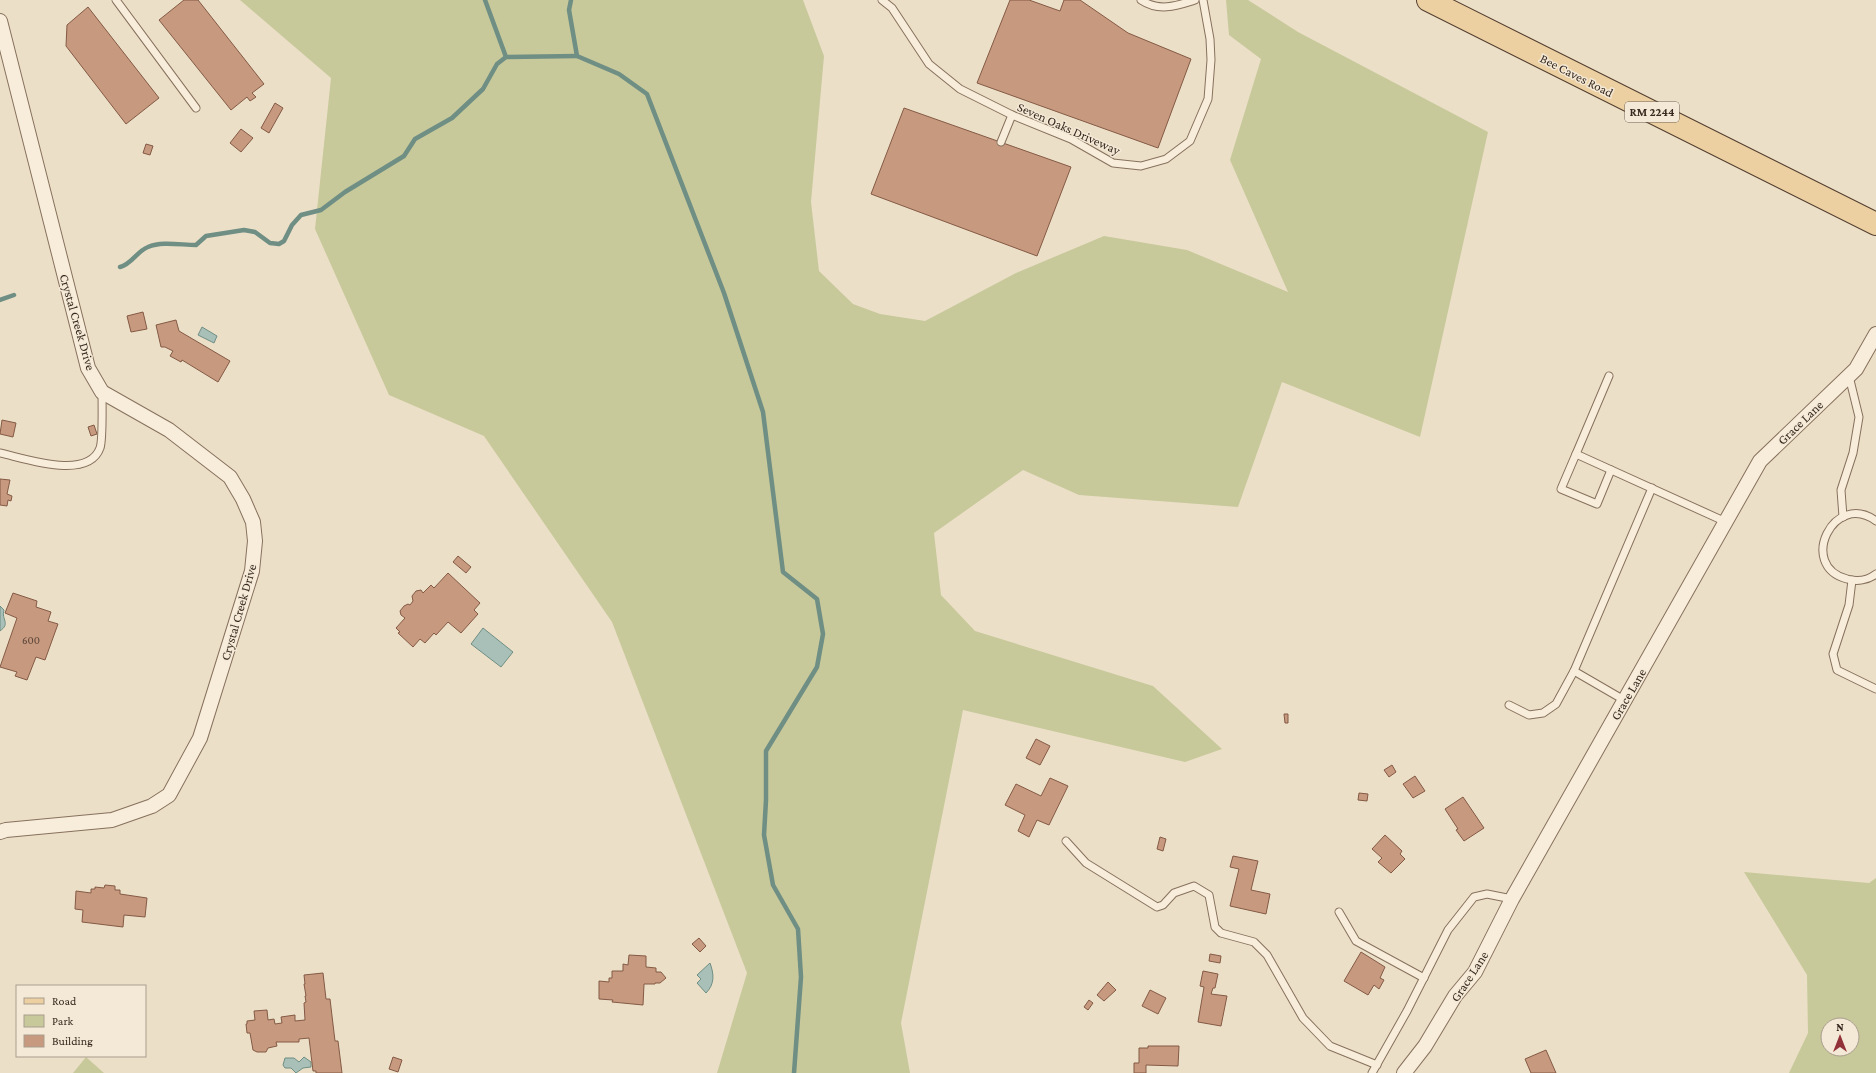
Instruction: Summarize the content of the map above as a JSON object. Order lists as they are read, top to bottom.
{
  "streets": {
    "main road": ["Bee Caves Road", "RM 2244"],
    "street": ["Crystal Creek Drive", "Grace Lane"],
    "lane": ["Seven Oaks Driveway"]
  },
  "house_numbers": ["600"],
  "legend": ["Road", "Park", "Building"],
  "north": "top"
}
